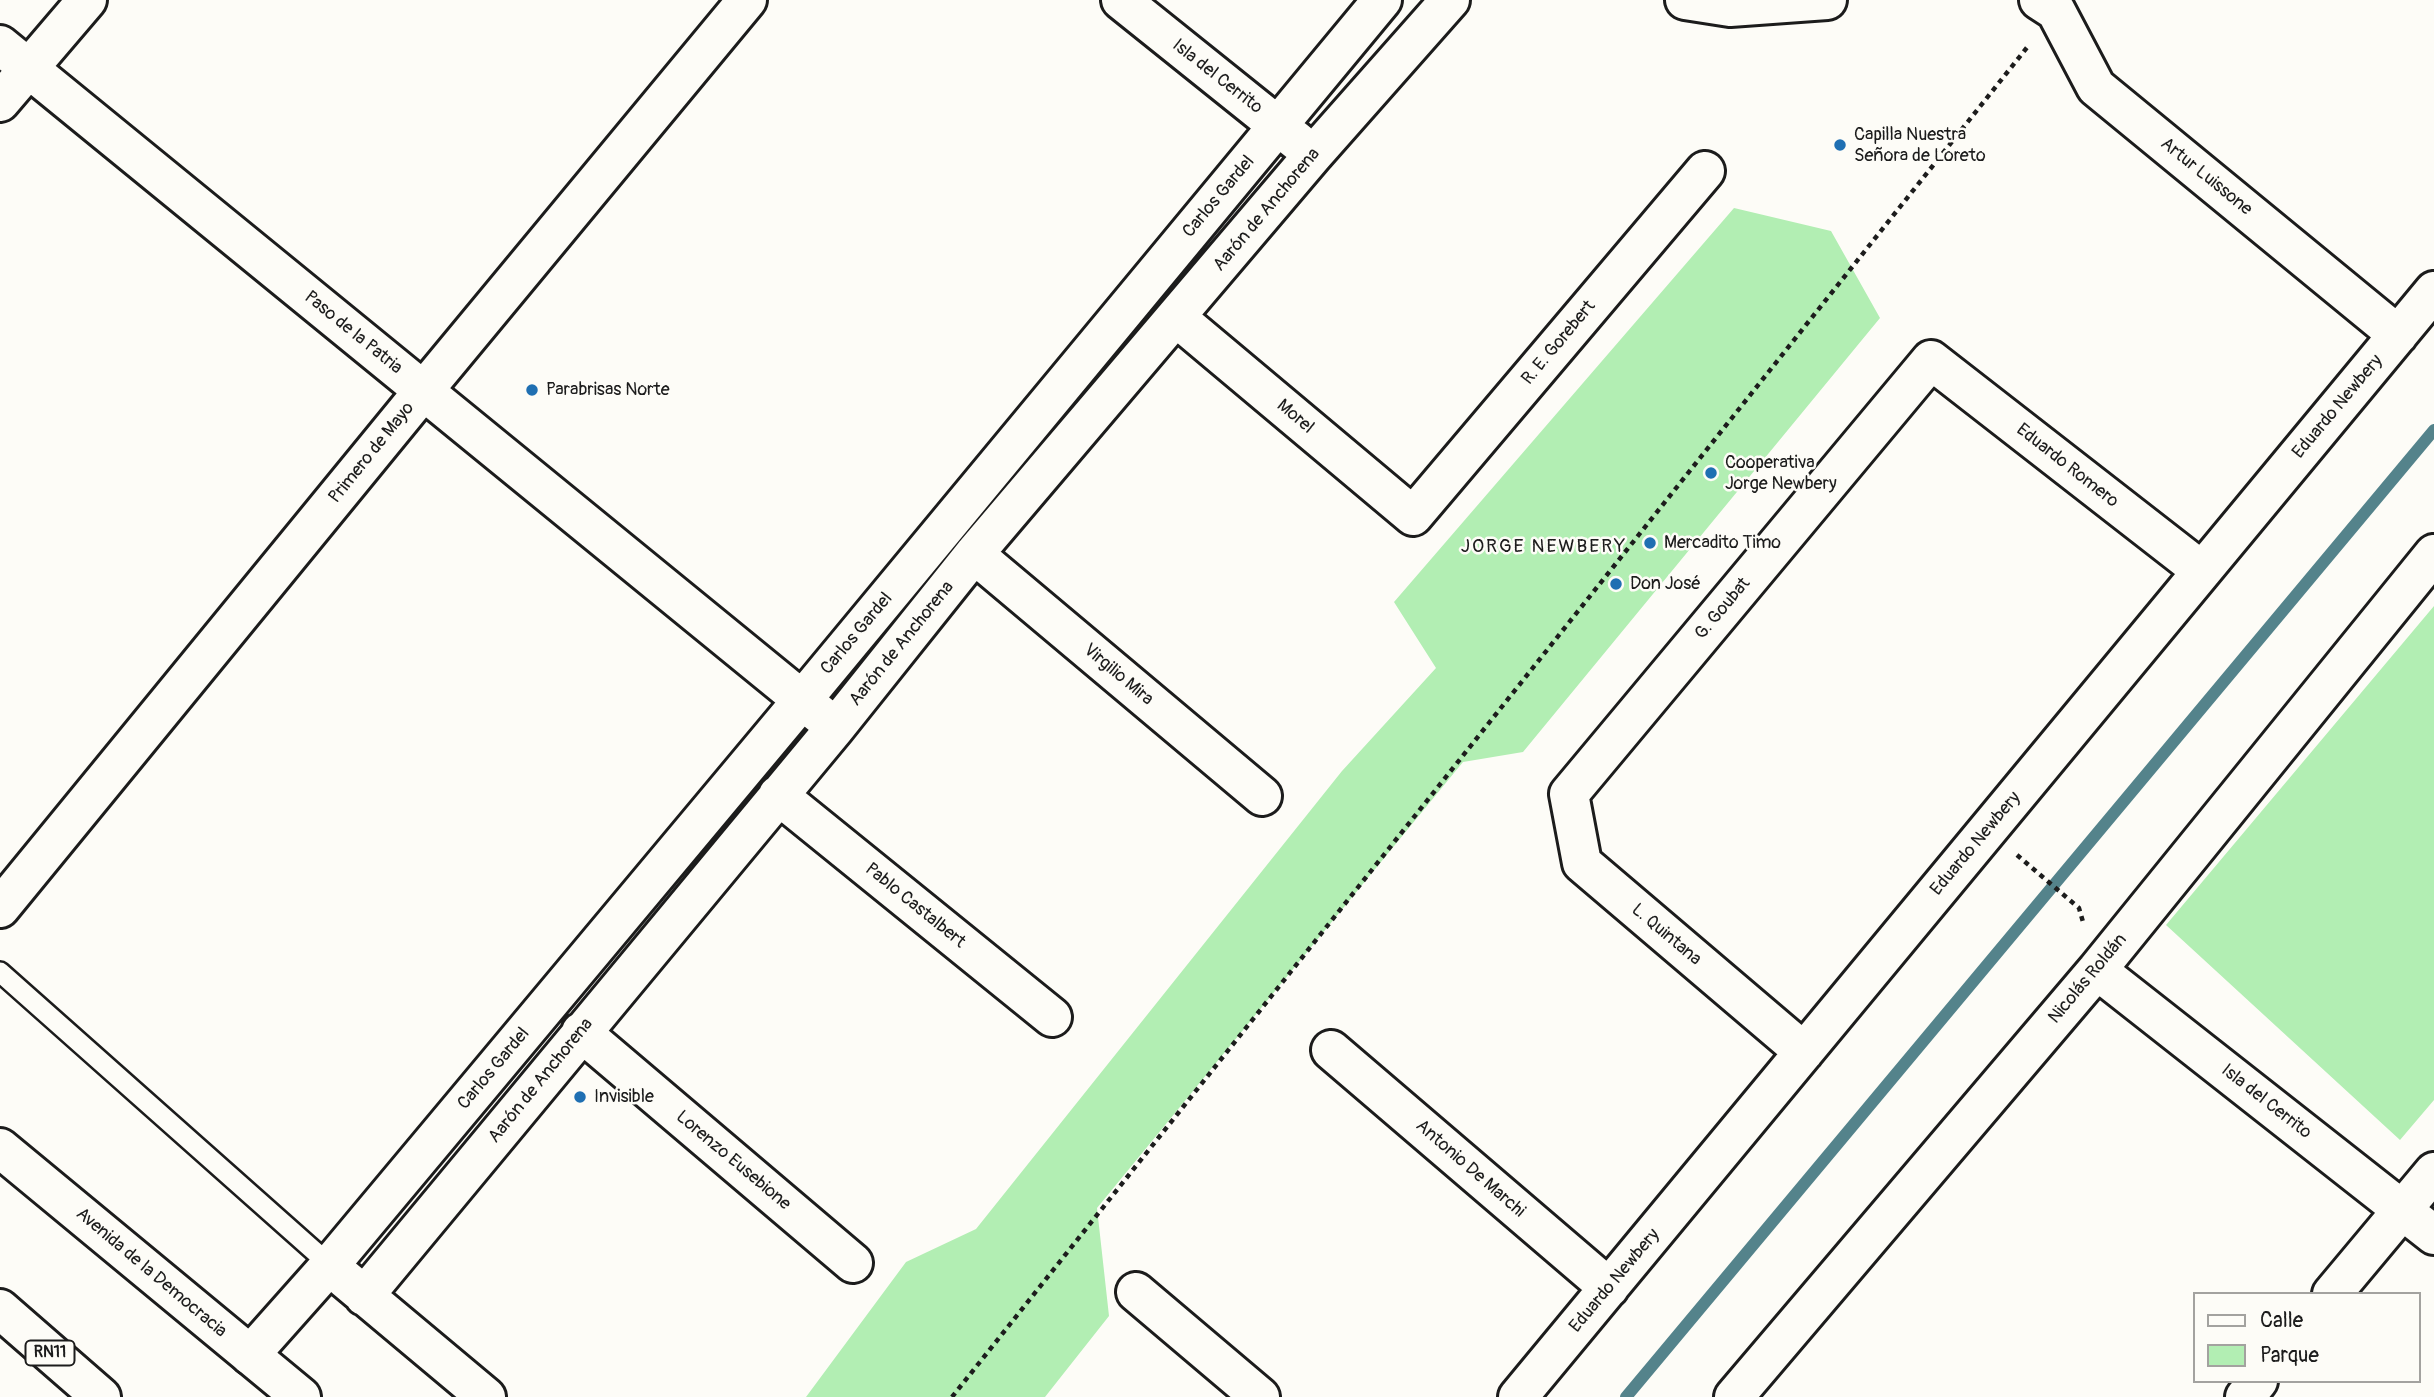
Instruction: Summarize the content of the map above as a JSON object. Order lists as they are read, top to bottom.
{
  "streets": {
    "main road": [
      "Isla del Cerrito",
      "Artur Luissone",
      "Carlos Gardel",
      "Aarón de Anchorena",
      "Paso de la Patria",
      "R. E. Gorebert",
      "Eduardo Newbery",
      "Morel",
      "Primero de Mayo",
      "Eduardo Romero",
      "G. Goubat",
      "Virgilio Mira",
      "Pablo Castalbert",
      "L. Quintana",
      "Nicolás Roldán",
      "Lorenzo Eusebione",
      "Antonio De Marchi",
      "Avenida de la Democracia",
      "RN11"
    ]
  },
  "crossings": [
    ["Isla del Cerrito", "Carlos Gardel"],
    ["Isla del Cerrito", "Aarón de Anchorena"],
    ["Isla del Cerrito", "Nicolás Roldán"],
    ["Artur Luissone", "Eduardo Newbery"],
    ["Carlos Gardel", "Paso de la Patria"],
    ["Carlos Gardel", "Avenida de la Democracia"],
    ["Aarón de Anchorena", "Paso de la Patria"],
    ["Aarón de Anchorena", "Morel"],
    ["Aarón de Anchorena", "Virgilio Mira"],
    ["Aarón de Anchorena", "Pablo Castalbert"],
    ["Aarón de Anchorena", "Lorenzo Eusebione"],
    ["Paso de la Patria", "Primero de Mayo"],
    ["R. E. Gorebert", "Morel"],
    ["Eduardo Newbery", "Eduardo Romero"],
    ["Eduardo Newbery", "L. Quintana"],
    ["Eduardo Newbery", "Antonio De Marchi"],
    ["Eduardo Romero", "G. Goubat"],
    ["G. Goubat", "L. Quintana"]
  ],
  "districts": ["JORGE NEWBERY"],
  "places": [
    "Capilla Nuestra Señora de Loreto",
    "Parabrisas Norte",
    "Cooperativa Jorge Newbery",
    "Mercadito Timo",
    "Don José",
    "Invisible"
  ],
  "legend": ["Calle", "Parque"]
}
